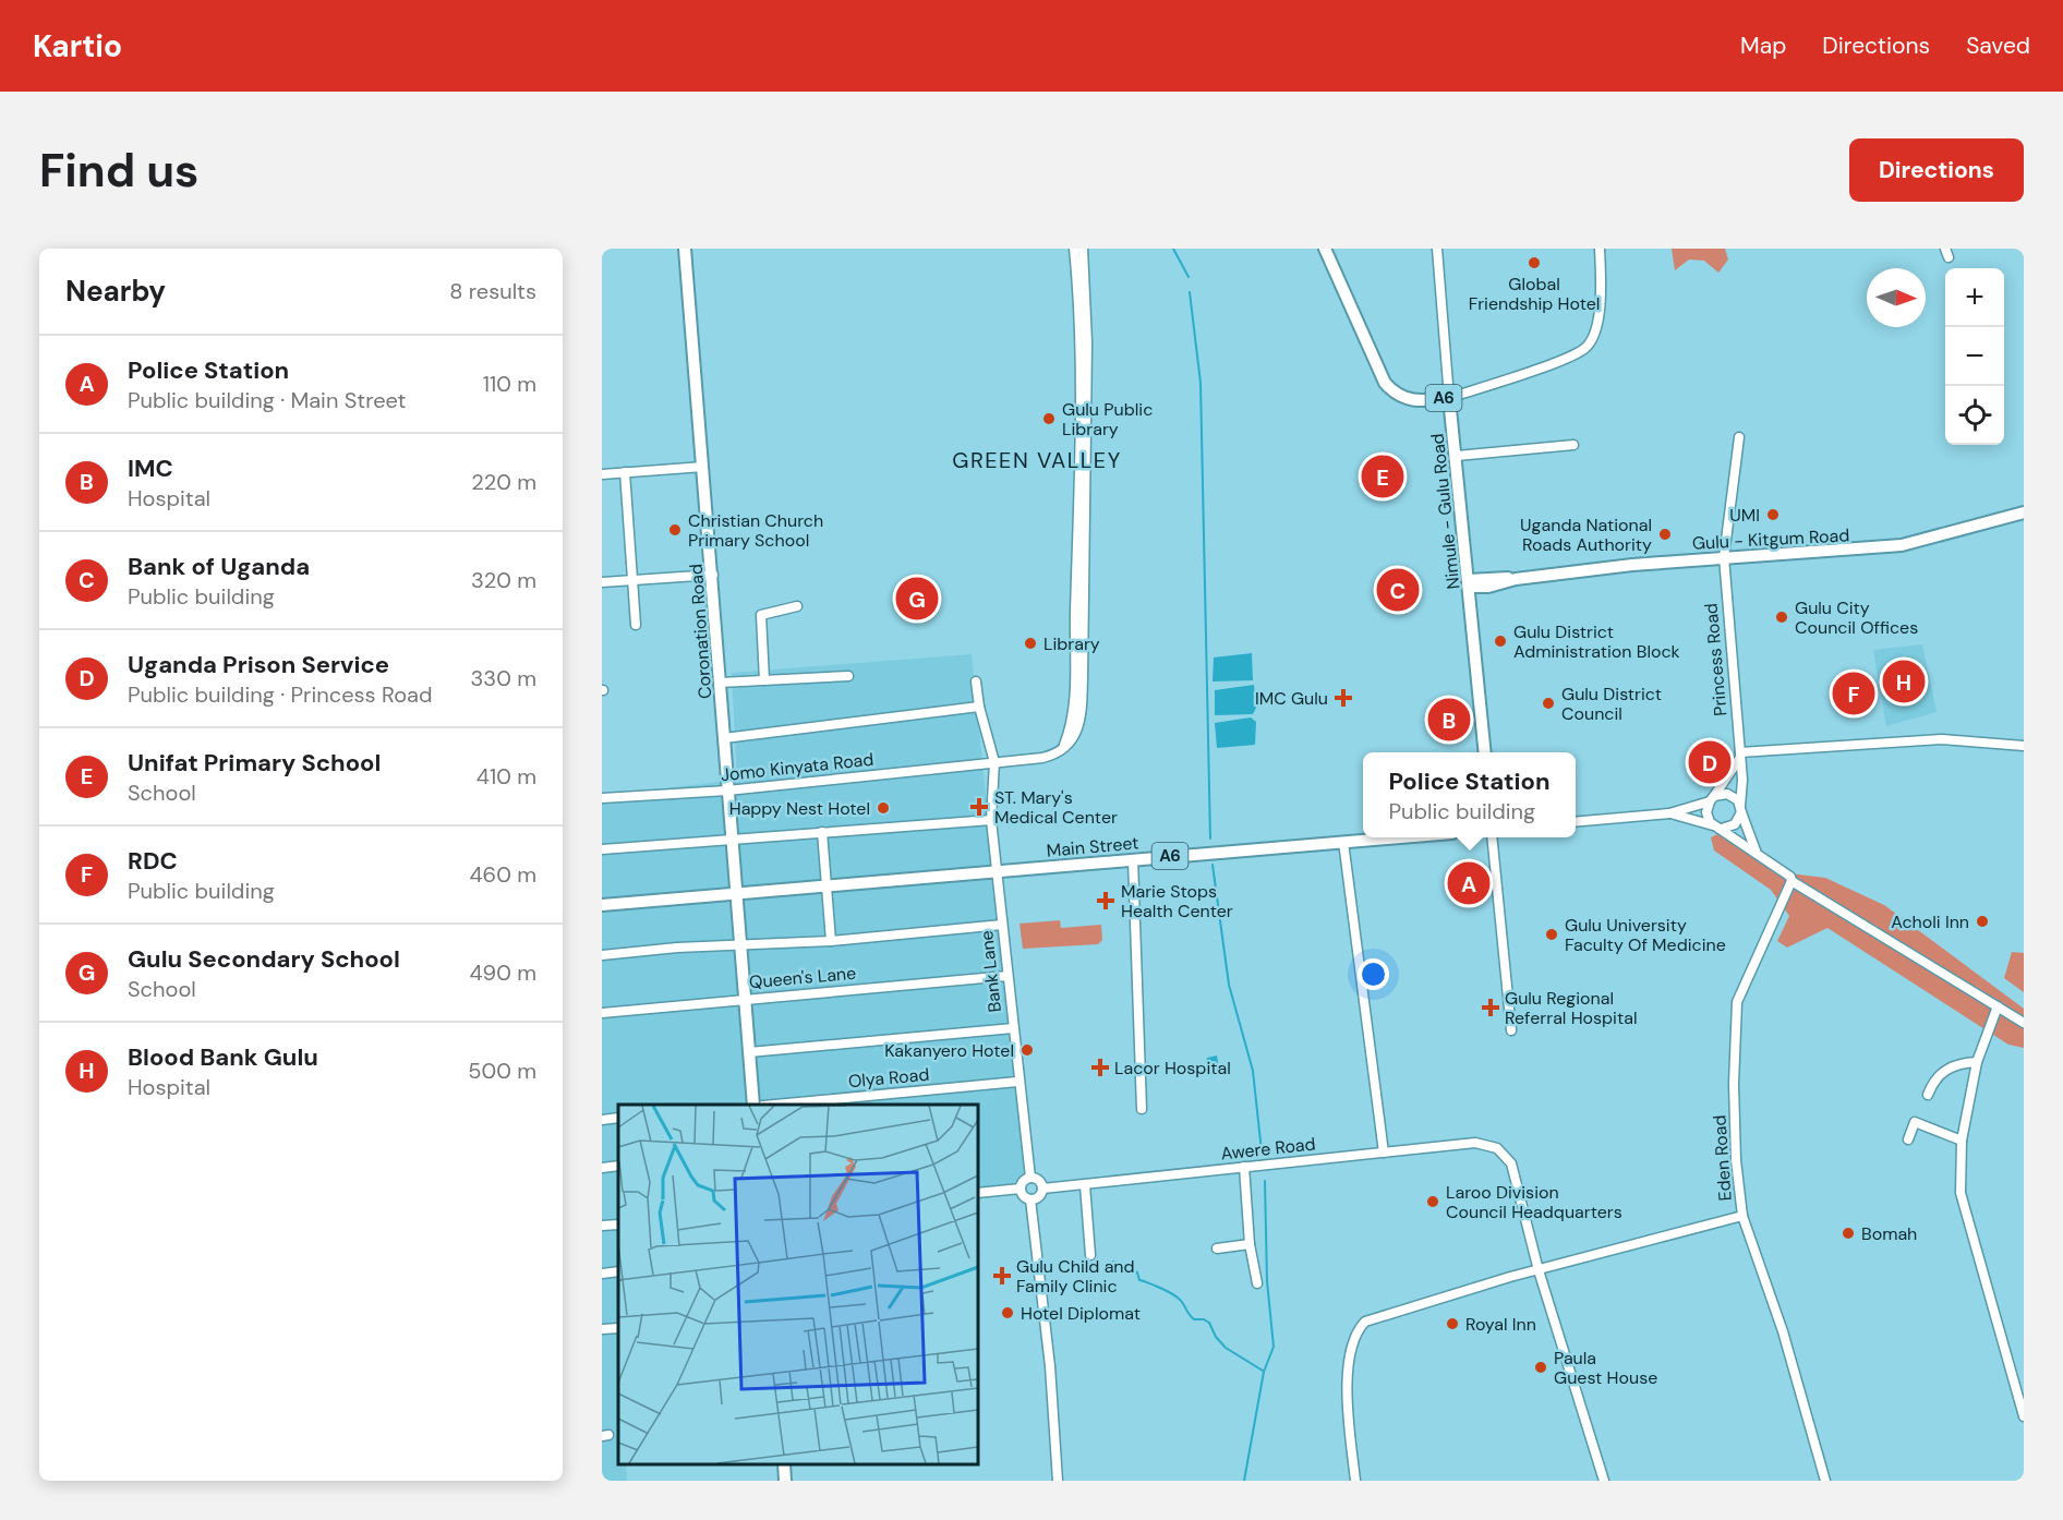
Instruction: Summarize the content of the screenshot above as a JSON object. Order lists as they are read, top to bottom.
{
  "streets": {
    "main road": [
      "A6",
      "Nimule - Gulu Road",
      "Gulu - Kitgum Road",
      "Coronation Road",
      "Main Street"
    ],
    "street": [
      "Princess Road",
      "Jomo Kinyata Road",
      "Bank Lane",
      "Queen's Lane",
      "Olya Road",
      "Awere Road",
      "Eden Road"
    ]
  },
  "crossings": [
    ["A6", "Nimule - Gulu Road"],
    ["A6", "Coronation Road"],
    ["A6", "Main Street"],
    ["Nimule - Gulu Road", "Gulu - Kitgum Road"],
    ["Gulu - Kitgum Road", "Princess Road"],
    ["Coronation Road", "Jomo Kinyata Road"],
    ["Coronation Road", "Main Street"],
    ["Coronation Road", "Queen's Lane"],
    ["Jomo Kinyata Road", "Bank Lane"],
    ["Main Street", "Bank Lane"],
    ["Bank Lane", "Queen's Lane"],
    ["Bank Lane", "Olya Road"],
    ["Bank Lane", "Awere Road"]
  ],
  "districts": ["GREEN VALLEY"],
  "places": {
    "other": [
      "Global Friendship Hotel",
      "Gulu Public Library",
      "UMI",
      "Christian Church Primary School",
      "Uganda National Roads Authority",
      "Gulu City Council Offices",
      "Gulu District Administration Block",
      "Library",
      "Gulu District Council",
      "Happy Nest Hotel",
      "Acholi Inn",
      "Gulu University Faculty Of Medicine",
      "Kakanyero Hotel",
      "Laroo Division Council Headquarters",
      "Bomah",
      "Hotel Diplomat",
      "Royal Inn",
      "Paula Guest House"
    ],
    "health": [
      "IMC Gulu",
      "ST. Mary's Medical Center",
      "Marie Stops Health Center",
      "Gulu Regional Referral Hospital",
      "Lacor Hospital",
      "Gulu Child and Family Clinic"
    ]
  },
  "north": "right",
  "page": {
    "header": "Kartio",
    "nav": ["Map", "Directions", "Saved"],
    "buttons": "Directions",
    "title": "Find us",
    "heading": ["Nearby", "8 results"],
    "map_buttons": ["+", "−"],
    "list": [
      {
        "mark": "A",
        "name": "Police Station",
        "note": "Public building · Main Street",
        "value": "110 m"
      },
      {
        "mark": "B",
        "name": "IMC",
        "note": "Hospital",
        "value": "220 m"
      },
      {
        "mark": "C",
        "name": "Bank of Uganda",
        "note": "Public building",
        "value": "320 m"
      },
      {
        "mark": "D",
        "name": "Uganda Prison Service",
        "note": "Public building · Princess Road",
        "value": "330 m"
      },
      {
        "mark": "E",
        "name": "Unifat Primary School",
        "note": "School",
        "value": "410 m"
      },
      {
        "mark": "F",
        "name": "RDC",
        "note": "Public building",
        "value": "460 m"
      },
      {
        "mark": "G",
        "name": "Gulu Secondary School",
        "note": "School",
        "value": "490 m"
      },
      {
        "mark": "H",
        "name": "Blood Bank Gulu",
        "note": "Hospital",
        "value": "500 m"
      }
    ],
    "pins": [
      "E",
      "C",
      "G",
      "H",
      "F",
      "B",
      "D",
      "A"
    ],
    "popup": ["Police Station", "Public building"]
  }
}
